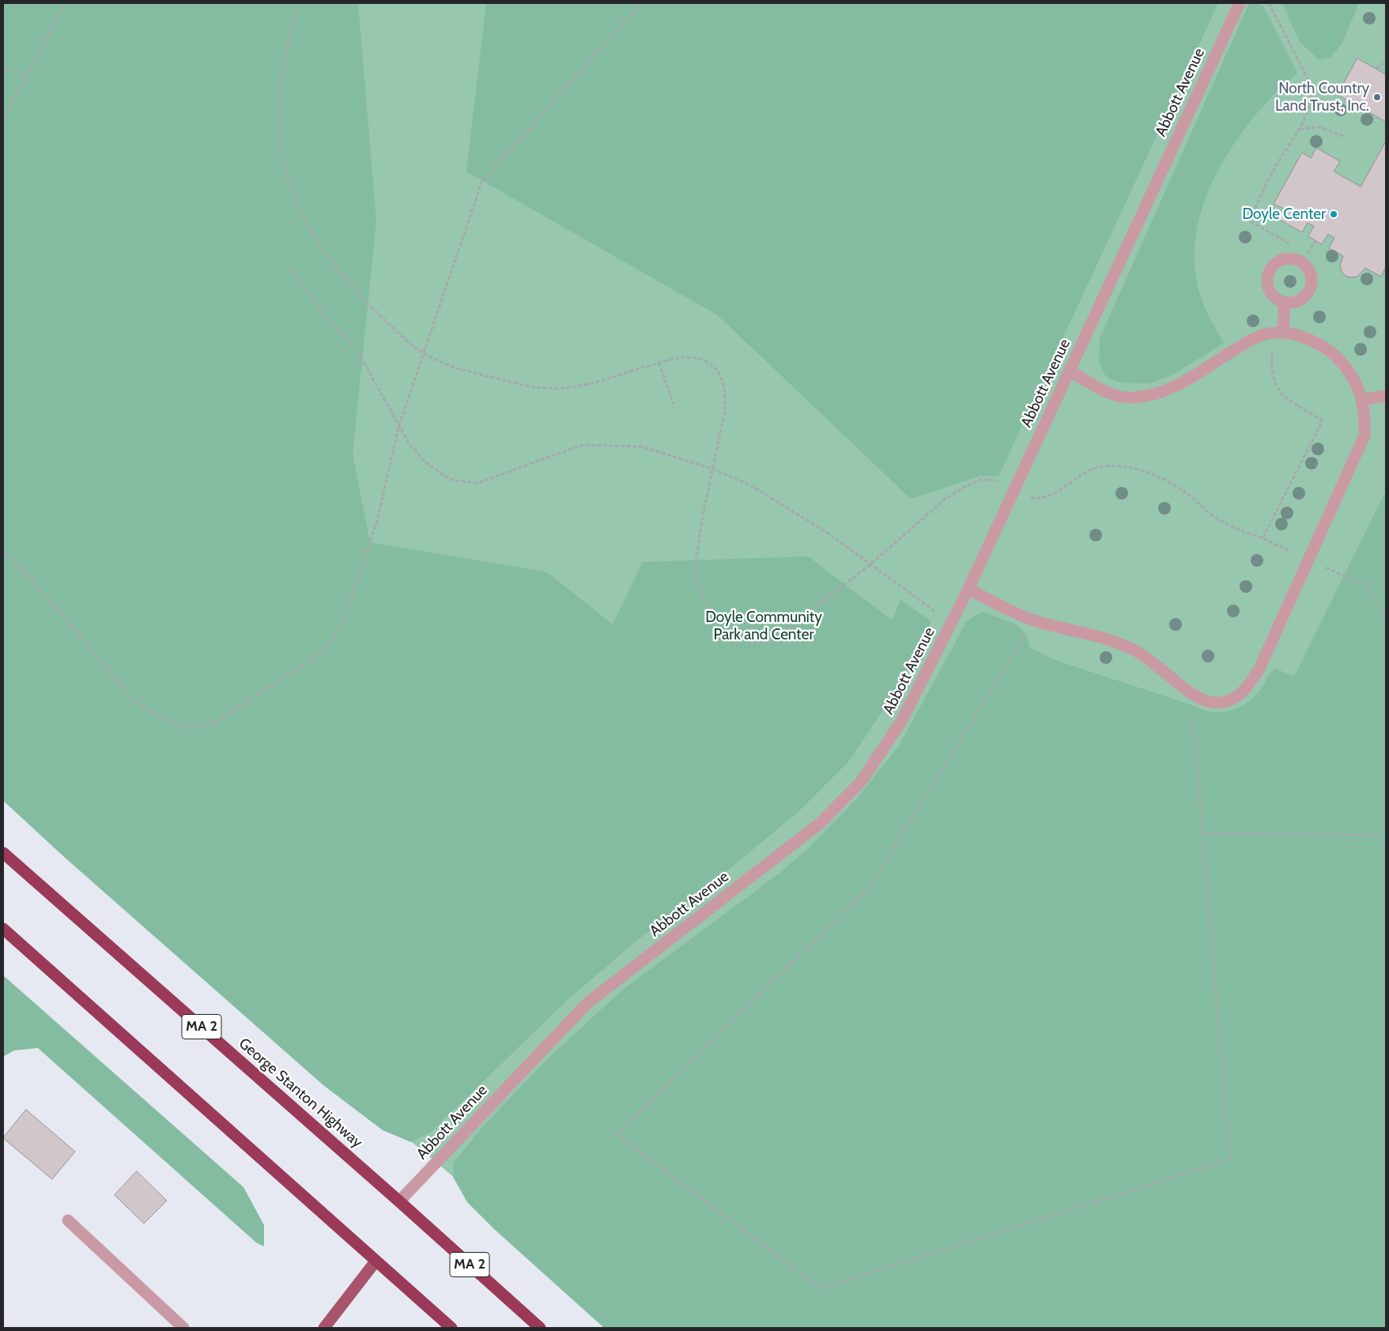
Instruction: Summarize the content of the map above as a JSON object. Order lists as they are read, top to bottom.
{
  "streets": {
    "highway": ["MA 2", "George Stanton Highway"],
    "street": ["Abbott Avenue"]
  },
  "crossings": [
    ["Abbott Avenue", "George Stanton Highway"]
  ],
  "parks": ["Doyle Community Park and Center"],
  "places": ["North Country Land Trust, Inc.", "Doyle Center"]
}
